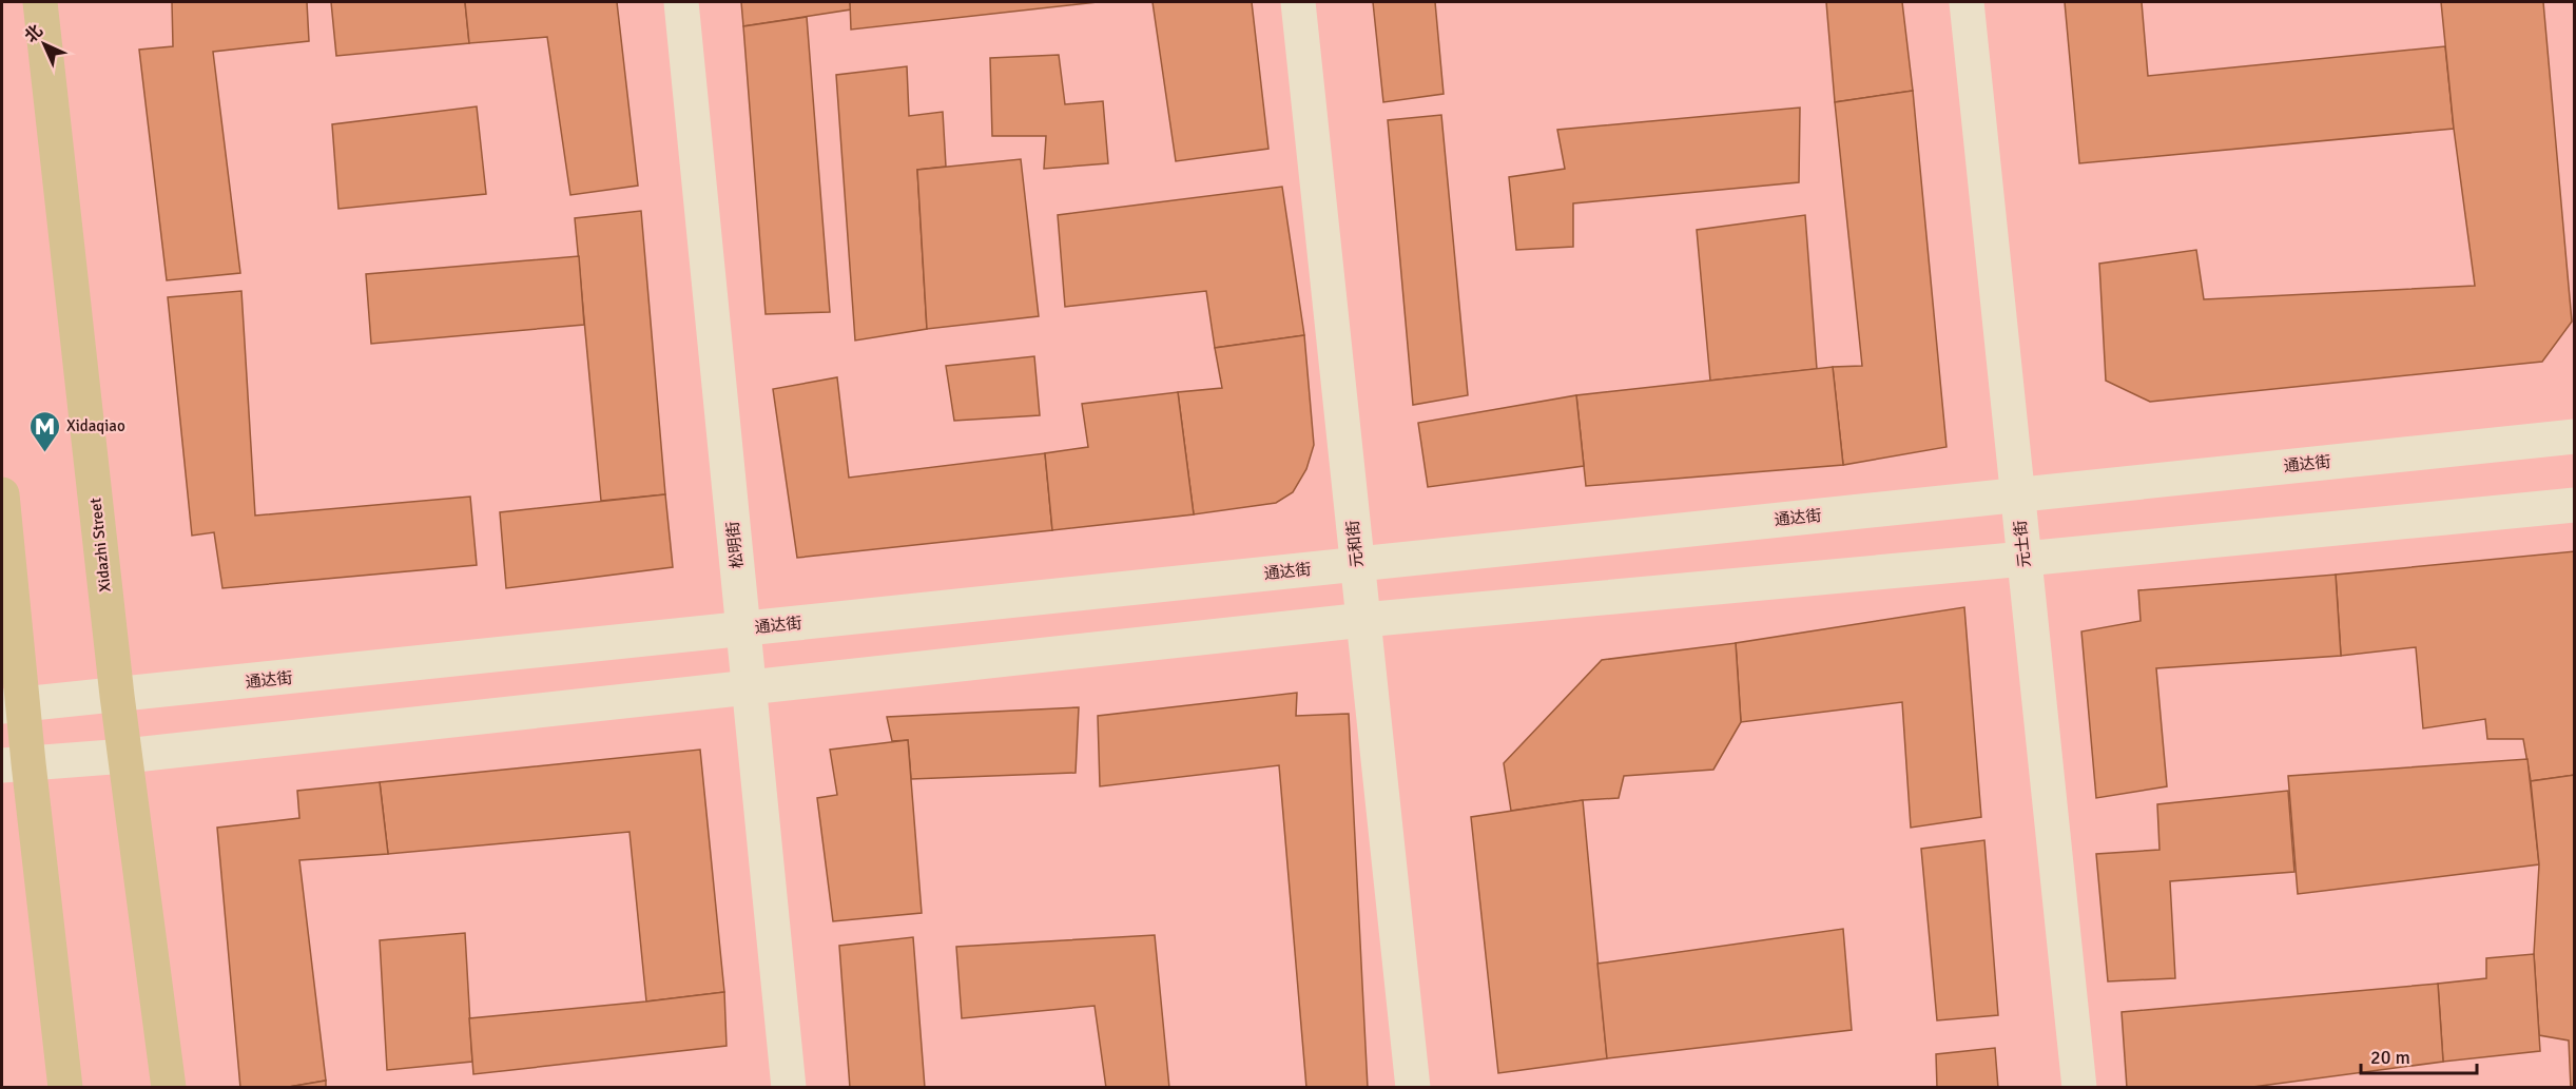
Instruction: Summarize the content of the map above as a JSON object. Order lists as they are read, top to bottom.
{
  "streets": {
    "main road": [
      "通达街",
      "元和街",
      "元士街",
      "Xidazhi Street",
      "松明街"
    ]
  },
  "crossings": [
    ["通达街", "元和街"],
    ["通达街", "元士街"],
    ["通达街", "Xidazhi Street"],
    ["通达街", "松明街"]
  ],
  "places": {
    "metro station": ["Xidaqiao"]
  },
  "scale_bar": "20 m",
  "north": "top left"
}
